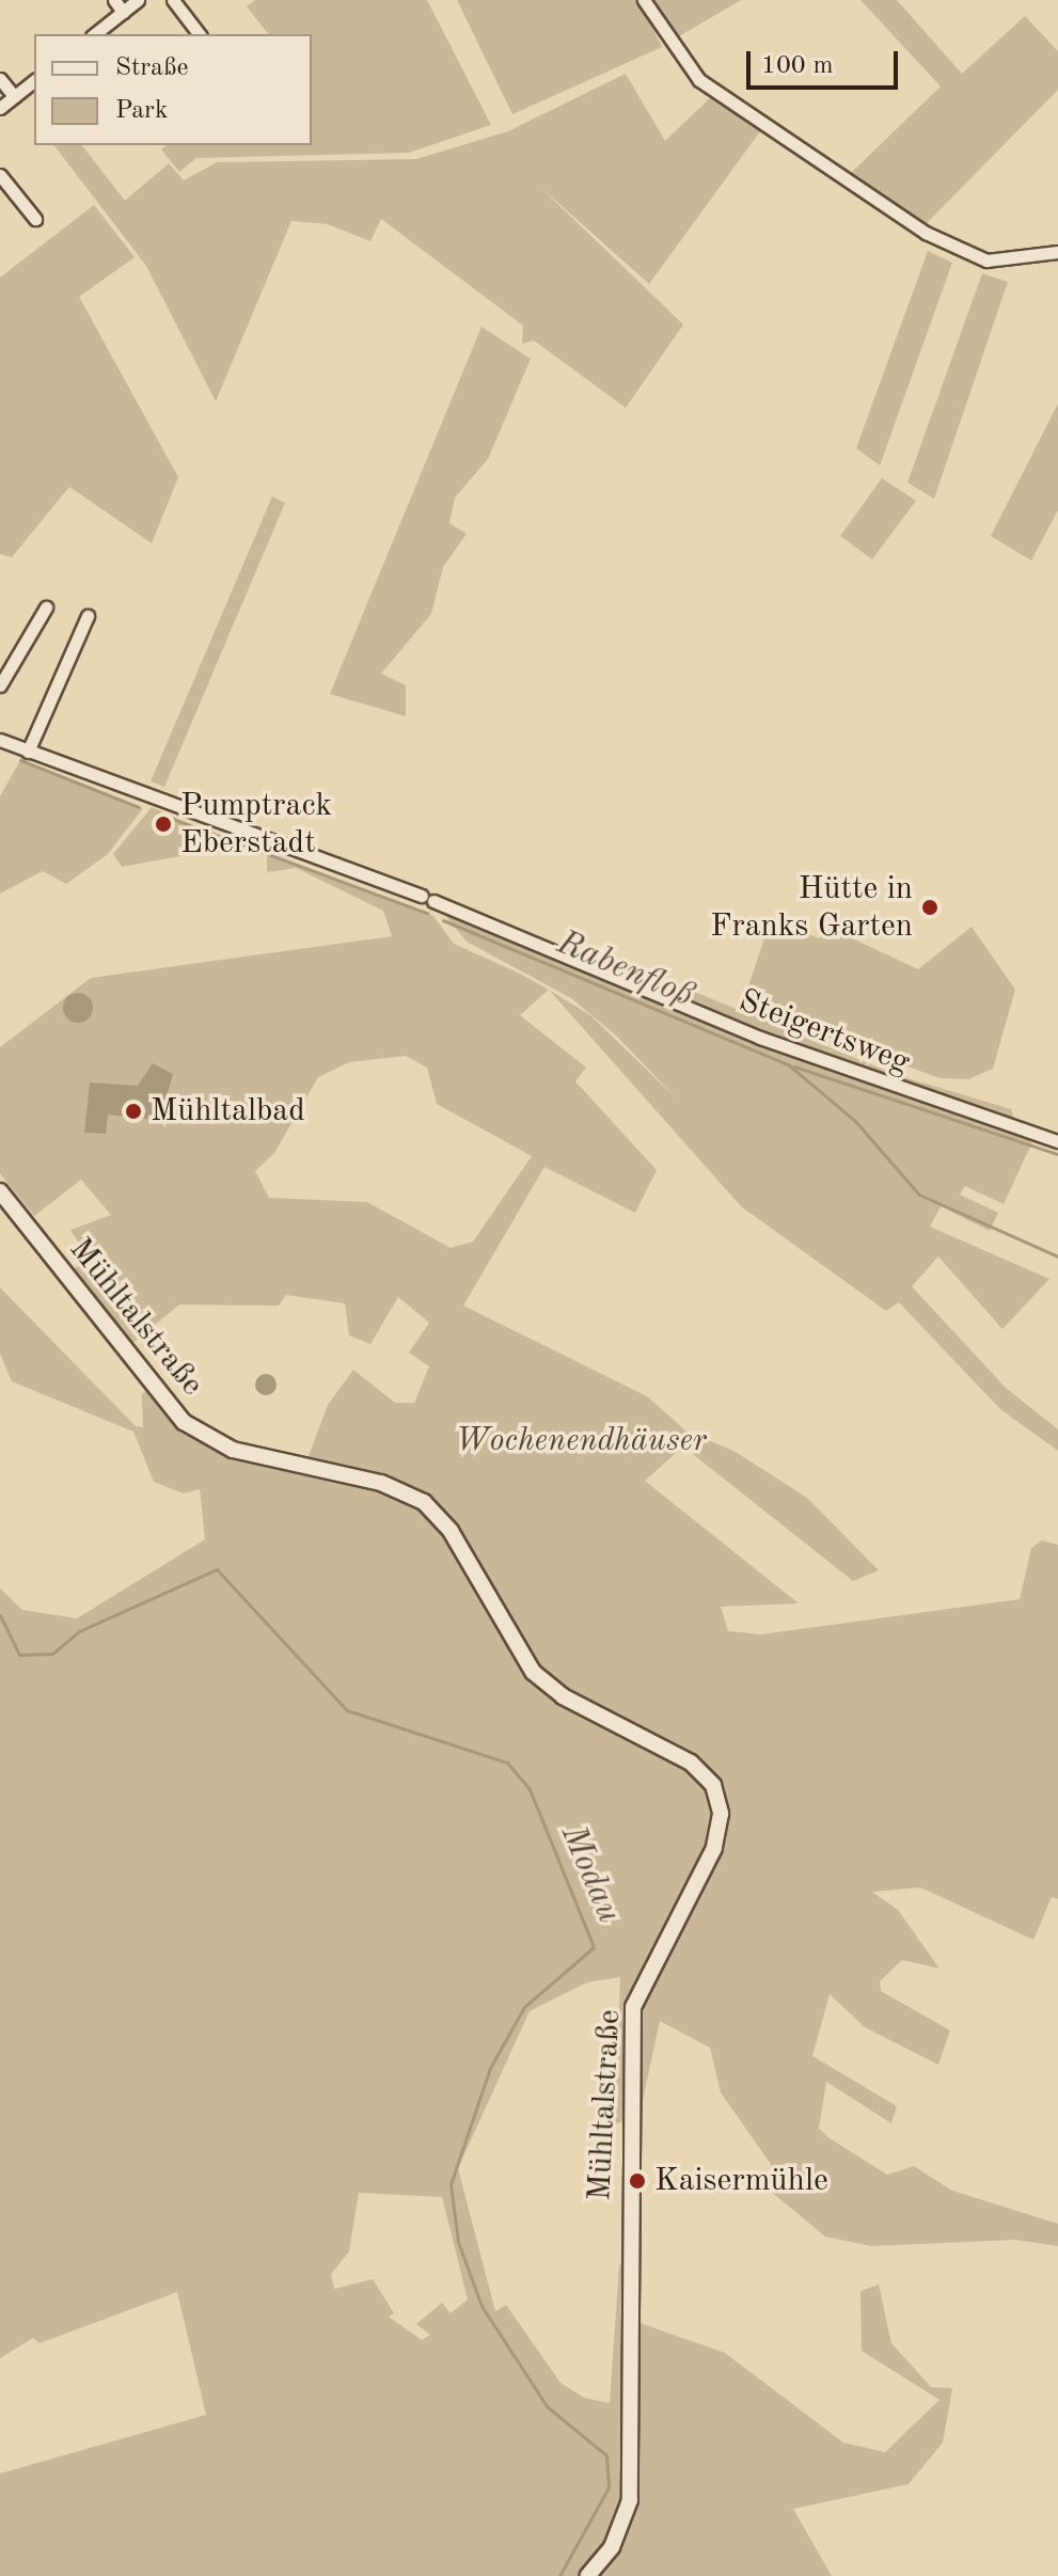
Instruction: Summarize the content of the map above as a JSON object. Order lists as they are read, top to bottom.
{
  "streets": {
    "street": ["Steigertsweg", "Mühltalstraße"]
  },
  "water": ["Rabenfloß", "Modau"],
  "parks": ["Wochenendhäuser"],
  "places": [
    "Pumptrack Eberstadt",
    "Hütte in Franks Garten",
    "Mühltalbad",
    "Kaisermühle"
  ],
  "legend": ["Straße", "Park"],
  "scale_bar": "100 m"
}
